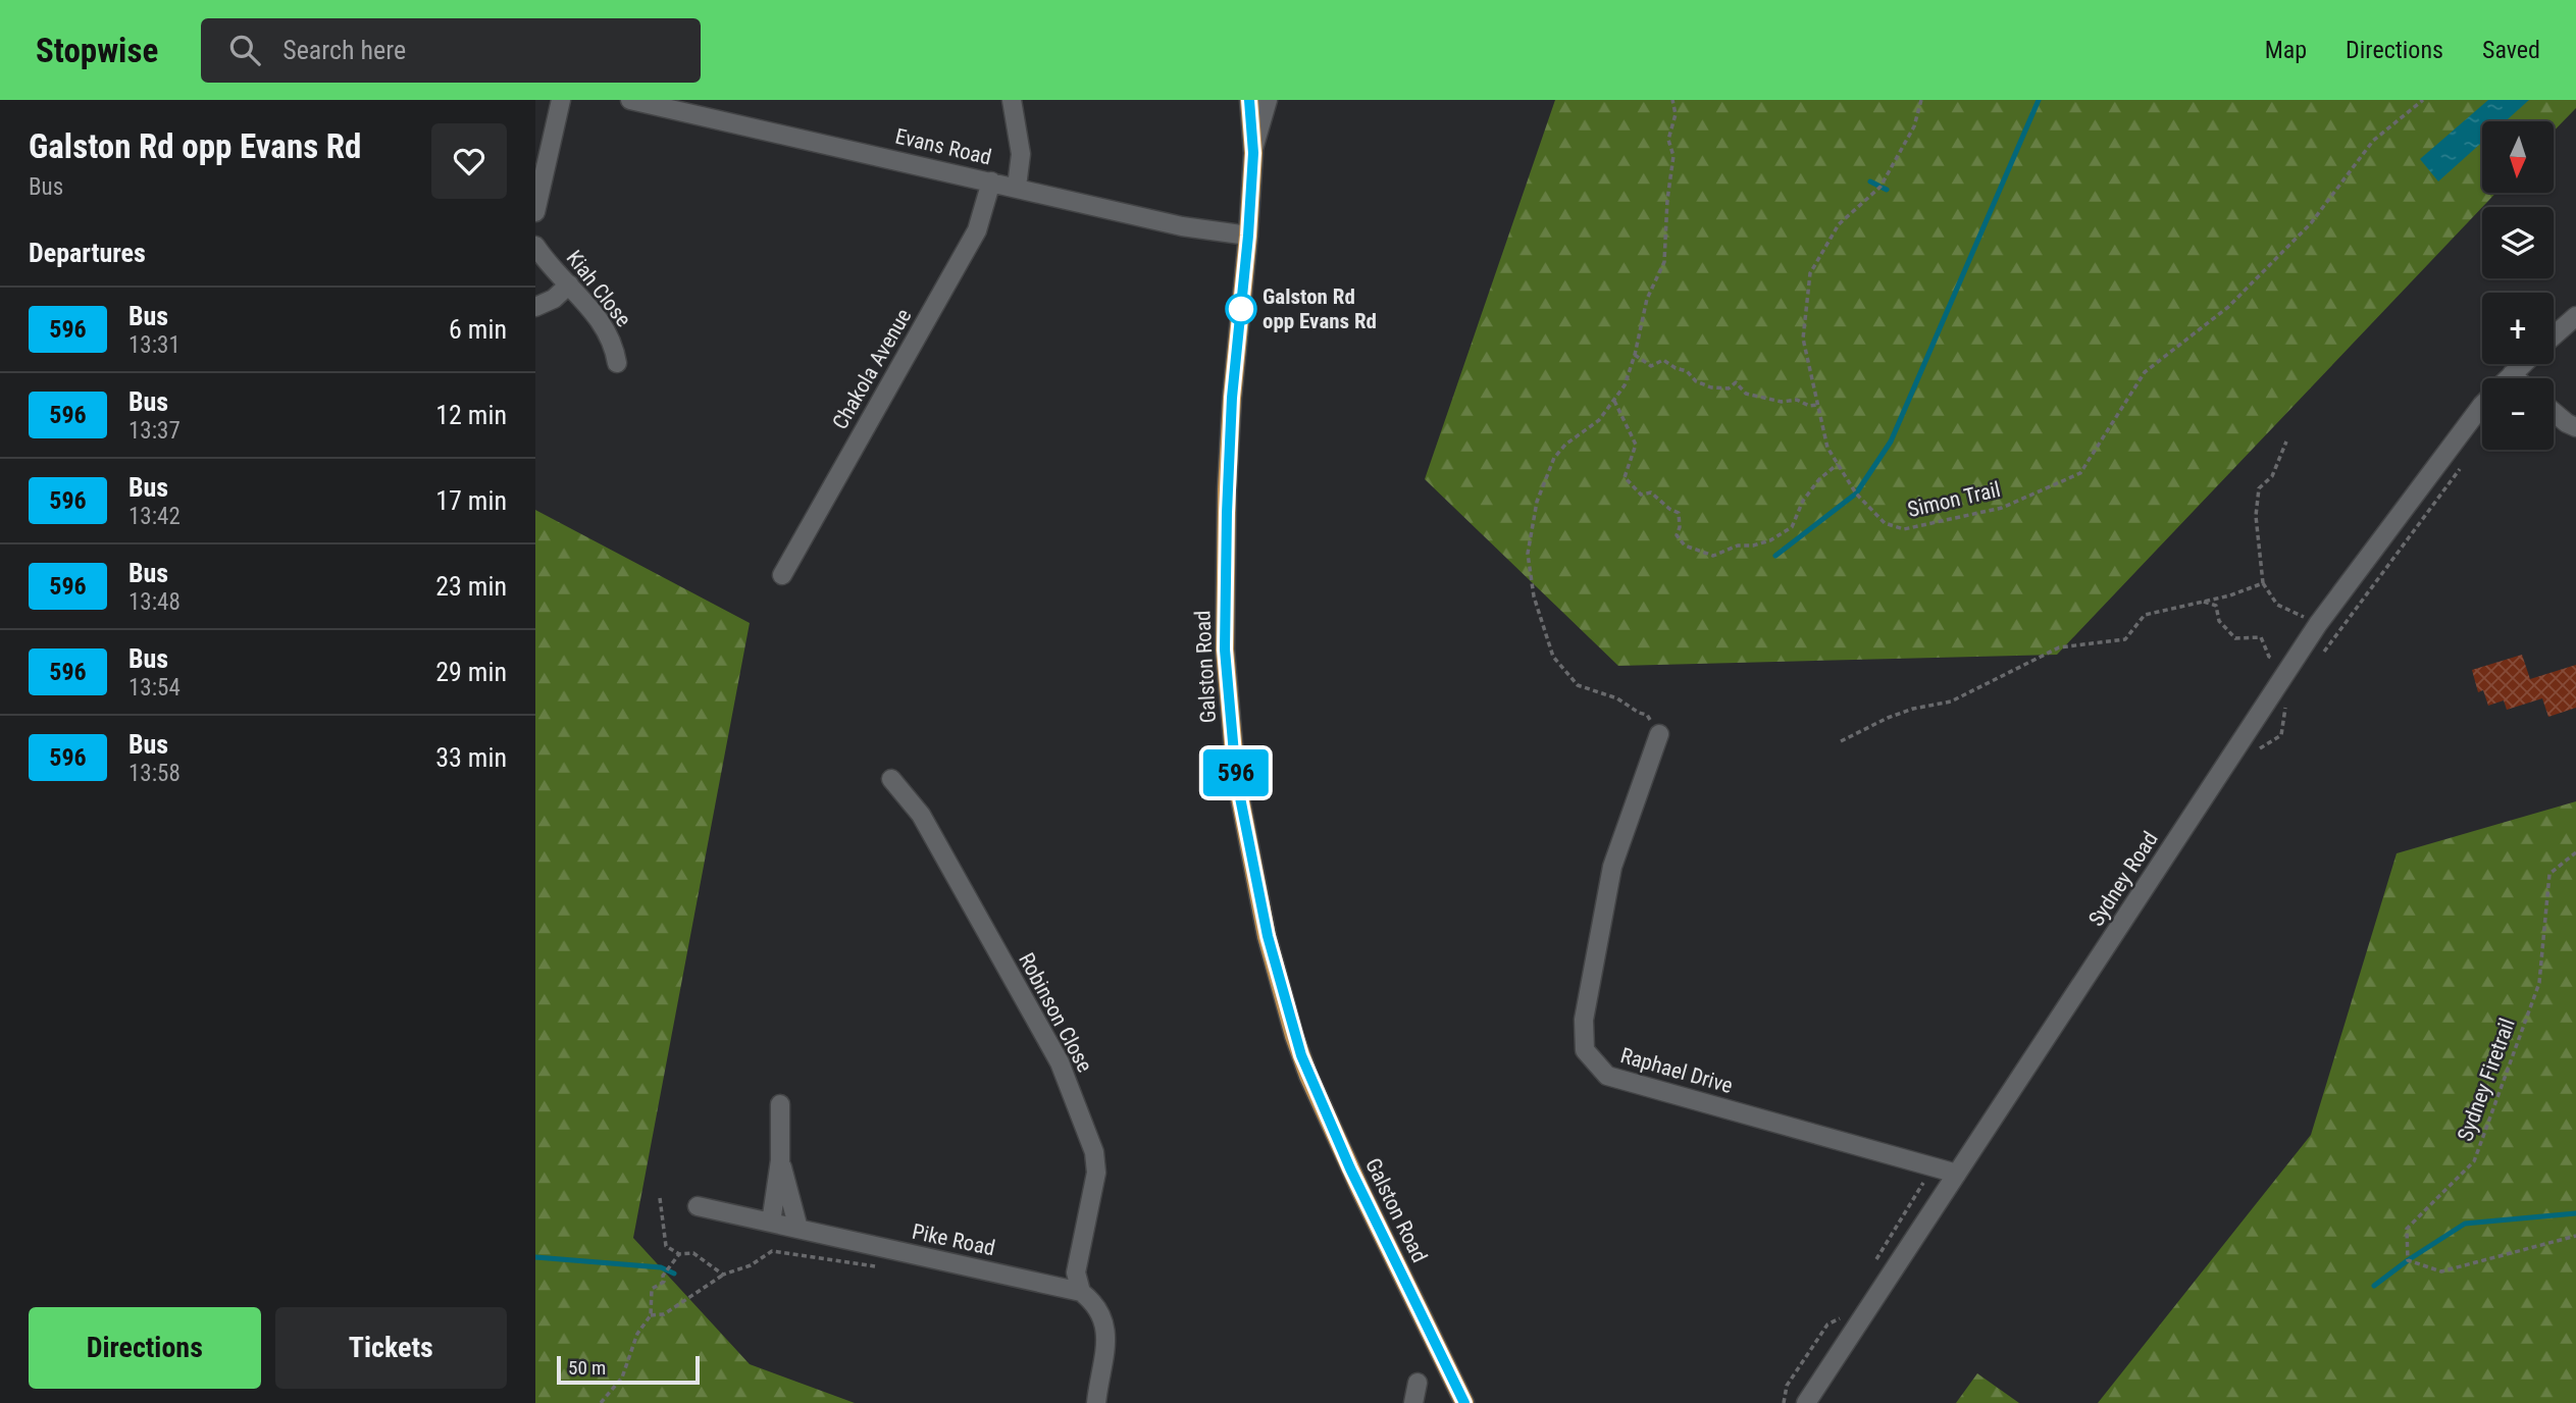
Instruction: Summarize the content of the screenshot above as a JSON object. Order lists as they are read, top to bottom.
{
  "streets": {
    "main road": ["Galston Road"],
    "street": [
      "Evans Road",
      "Kiah Close",
      "Chakola Avenue",
      "Sydney Road",
      "Robinson Close",
      "Raphael Drive",
      "Pike Road"
    ],
    "path": ["Simon Trail", "Sydney Firetrail"]
  },
  "crossings": [
    ["Evans Road", "Chakola Avenue"],
    ["Evans Road", "Galston Road"],
    ["Sydney Road", "Raphael Drive"],
    ["Robinson Close", "Pike Road"]
  ],
  "places": ["Galston Rd opp Evans Rd"],
  "lines": ["bus line 596"],
  "scale_bar": "50 m",
  "north": "bottom",
  "page": {
    "header": "Stopwise",
    "search": "Search here",
    "nav": ["Map", "Directions", "Saved"],
    "heading": [
      ["Galston Rd opp Evans Rd", "Bus"],
      "Departures"
    ],
    "on_map": "596",
    "map_buttons": ["+", "−"],
    "list": [
      {
        "mark": "596",
        "name": "Bus",
        "note": "13:31",
        "value": "6 min"
      },
      {
        "mark": "596",
        "name": "Bus",
        "note": "13:37",
        "value": "12 min"
      },
      {
        "mark": "596",
        "name": "Bus",
        "note": "13:42",
        "value": "17 min"
      },
      {
        "mark": "596",
        "name": "Bus",
        "note": "13:48",
        "value": "23 min"
      },
      {
        "mark": "596",
        "name": "Bus",
        "note": "13:54",
        "value": "29 min"
      },
      {
        "mark": "596",
        "name": "Bus",
        "note": "13:58",
        "value": "33 min"
      }
    ],
    "buttons": ["Directions", "Tickets"],
    "scale": "50 m"
  }
}
